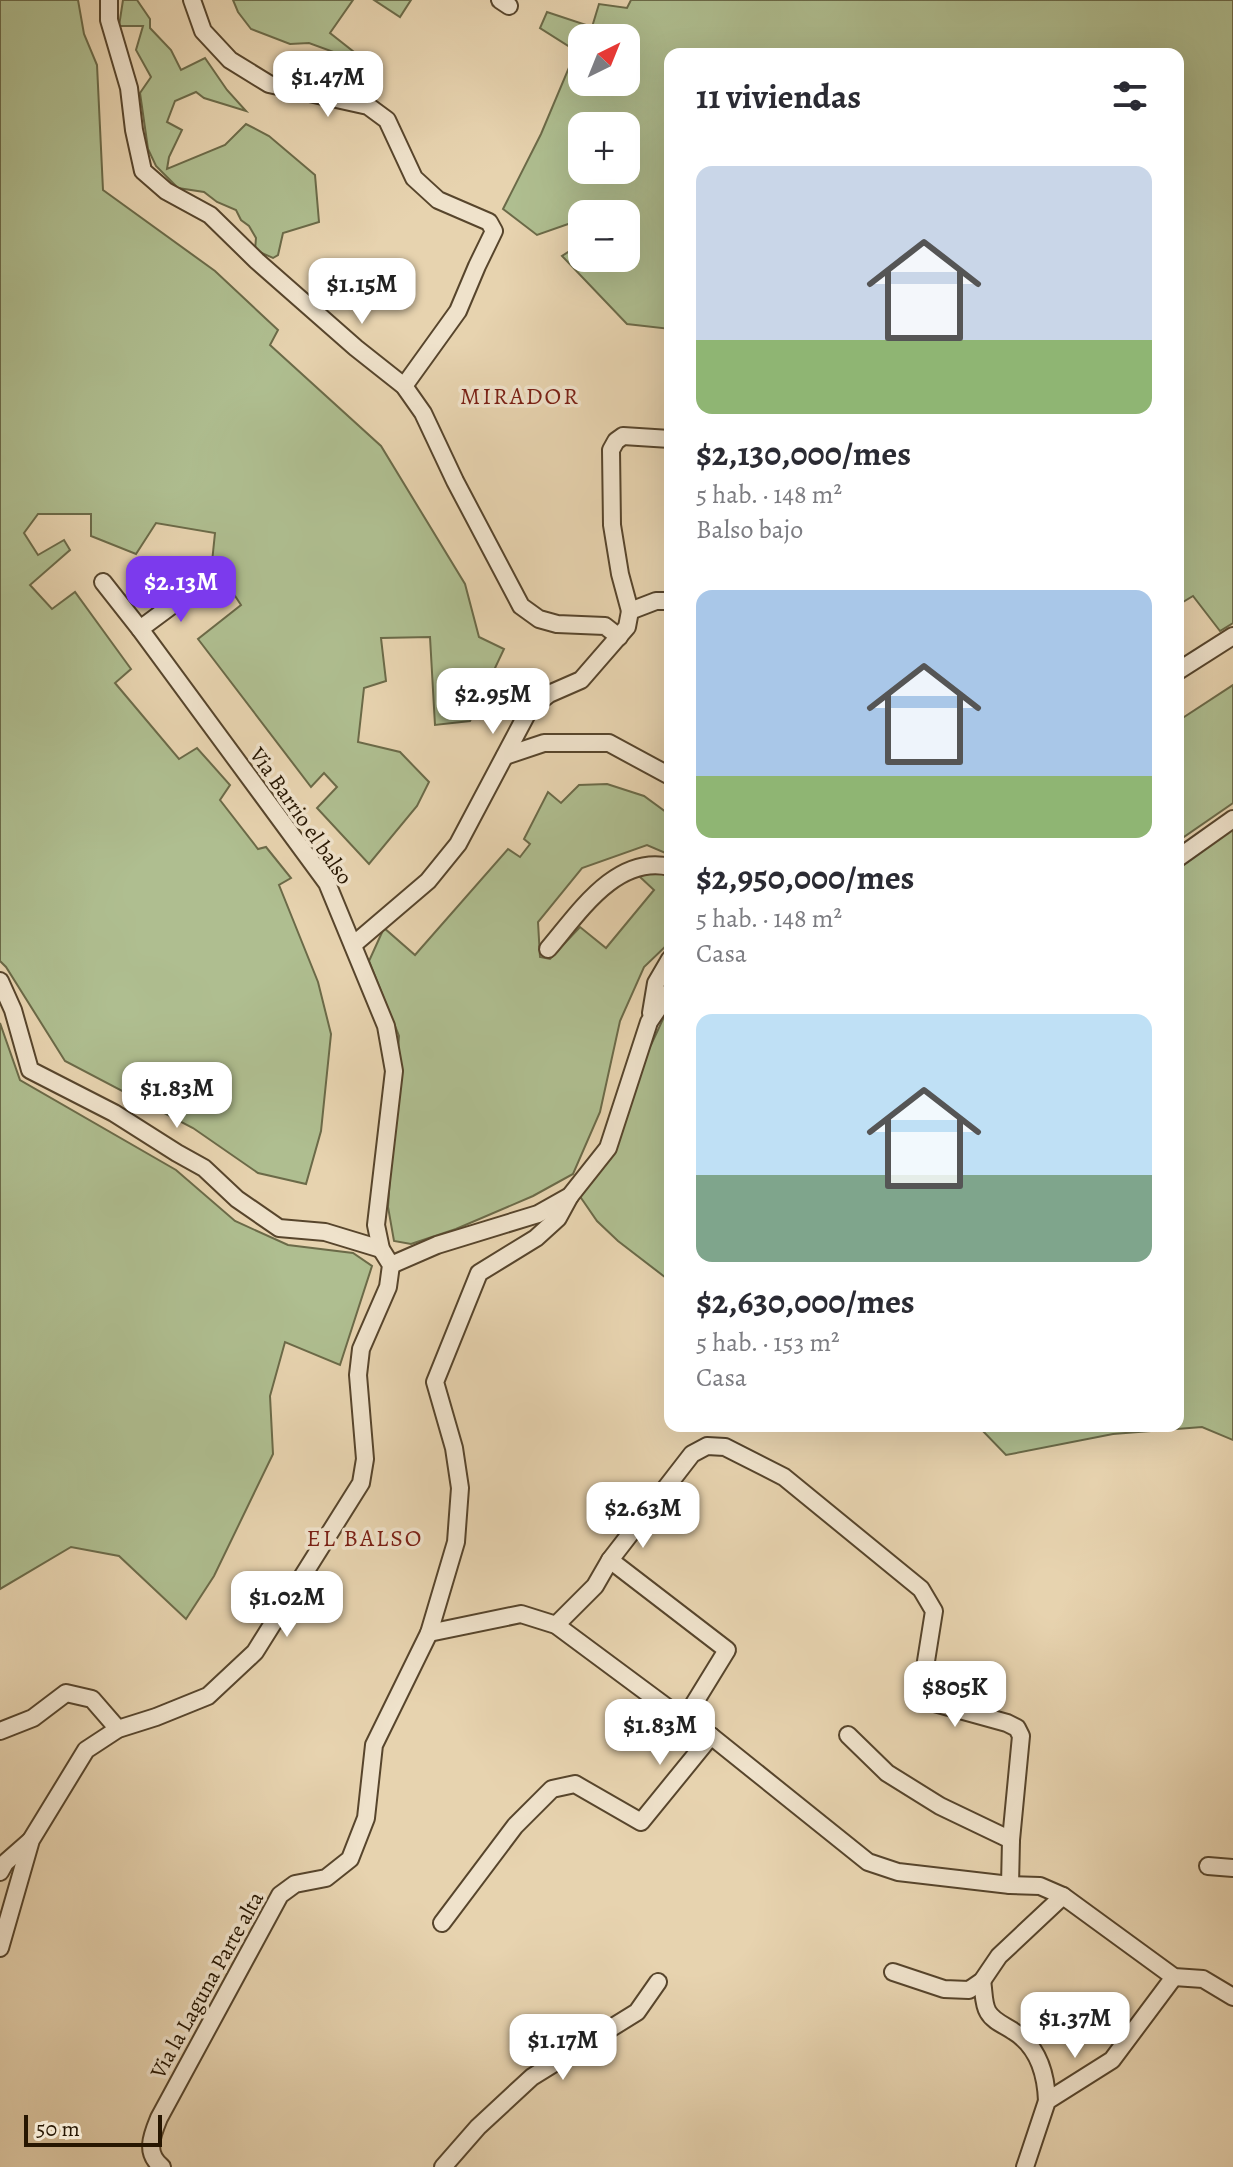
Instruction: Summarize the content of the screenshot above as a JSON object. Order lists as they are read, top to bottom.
{
  "streets": {
    "street": ["Via Barrio el balso", "Via la Laguna Parte alta"]
  },
  "districts": ["MIRADOR", "EL BALSO"],
  "scale_bar": "50 m",
  "north": "top right",
  "page": {
    "map_buttons": ["+", "−"],
    "heading": "11 viviendas",
    "price": [
      "$1.47M",
      "$1.15M",
      "$2.13M",
      "$2.95M",
      "$1.83M",
      "$2.63M",
      "$1.02M",
      "$805K",
      "$1.83M",
      "$1.37M",
      "$1.17M"
    ],
    "list": [
      {
        "name": "$2,130,000/mes",
        "note": "5 hab. · 148 m² · Balso bajo"
      },
      {
        "name": "$2,950,000/mes",
        "note": "5 hab. · 148 m² · Casa"
      },
      {
        "name": "$2,630,000/mes",
        "note": "5 hab. · 153 m² · Casa"
      }
    ],
    "scale": "50 m"
  }
}
